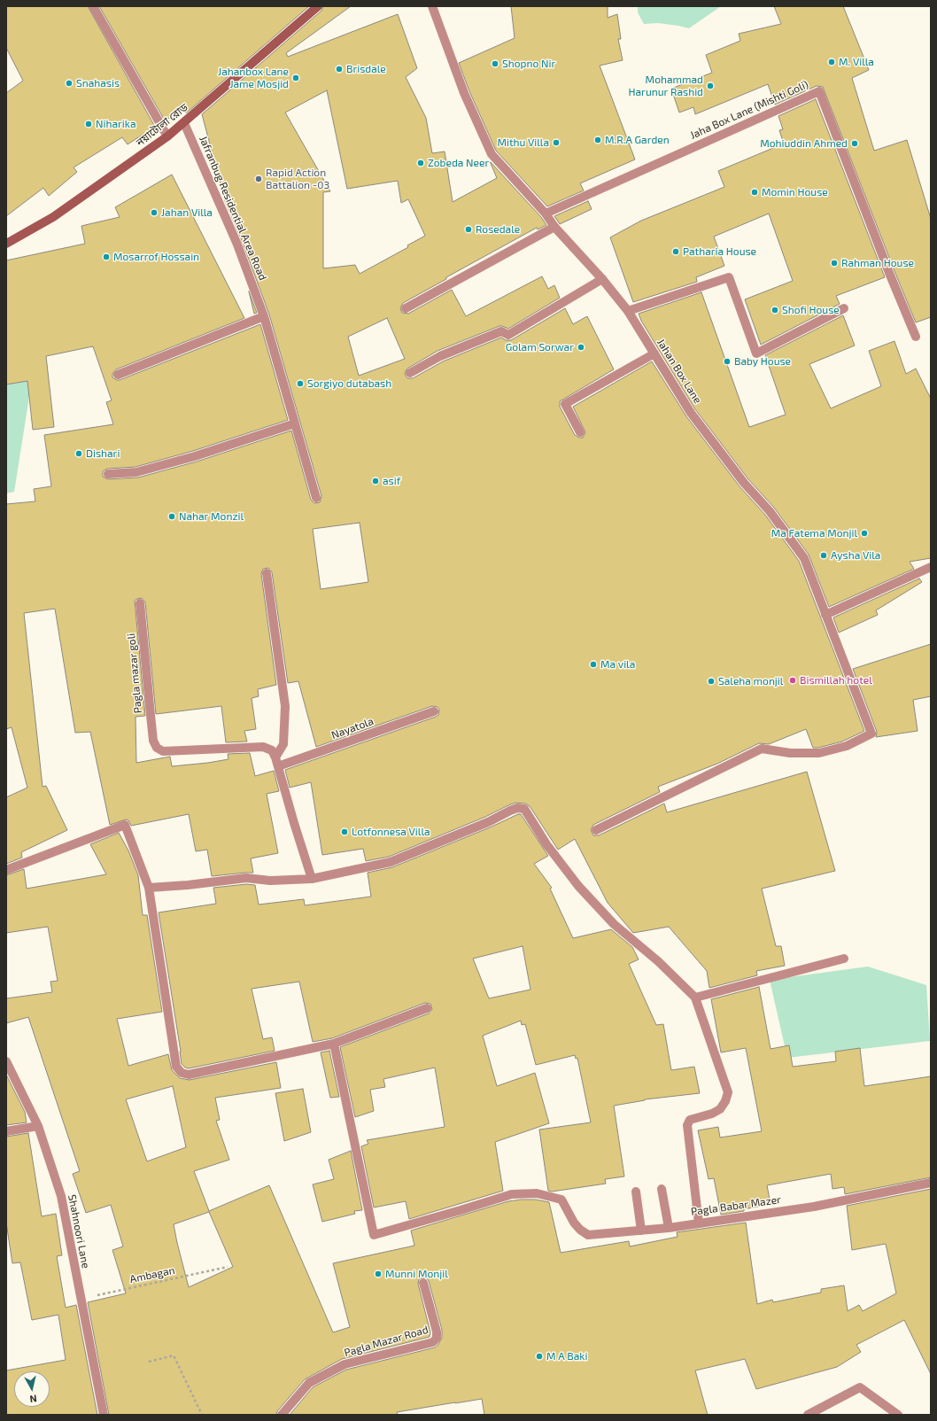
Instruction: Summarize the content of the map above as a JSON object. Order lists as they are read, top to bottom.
{
  "streets": {
    "street": [
      "Jaha Box Lane (Mishti Goli)",
      "নয়াটোলা রোড",
      "Jafranbug Residential Area Road",
      "Jahan Box Lane",
      "Pagla mazar goli",
      "Nayatola",
      "Pagla Babar Mazer",
      "Shahnoori Lane",
      "Pagla Mazar Road"
    ],
    "path": ["Ambagan"]
  },
  "crossings": [
    ["Jaha Box Lane (Mishti Goli)", "Jahan Box Lane"],
    ["নয়াটোলা রোড", "Jafranbug Residential Area Road"],
    ["Shahnoori Lane", "Ambagan"]
  ],
  "places": [
    "M. Villa",
    "Shopno Nir",
    "Brisdale",
    "Jahanbox Lane Jame Mosjid",
    "Snahasis",
    "Mohammad Harunur Rashid",
    "Niharika",
    "M.R.A Garden",
    "Mithu Villa",
    "Mohiuddin Ahmed",
    "Zobeda Neer",
    "Rapid Action Battalion -03",
    "Momin House",
    "Jahan Villa",
    "Rosedale",
    "Patharia House",
    "Mosarrof Hossain",
    "Rahman House",
    "Shofi House",
    "Golam Sorwar",
    "Baby House",
    "Sorgiyo dutabash",
    "Dishari",
    "asif",
    "Nahar Monzil",
    "Ma Fatema Monjil",
    "Aysha Vila",
    "Ma vila",
    "Bismillah hotel",
    "Saleha monjil",
    "Lotfonnesa Villa",
    "Munni Monjil",
    "M A Baki"
  ],
  "north": "bottom"
}
